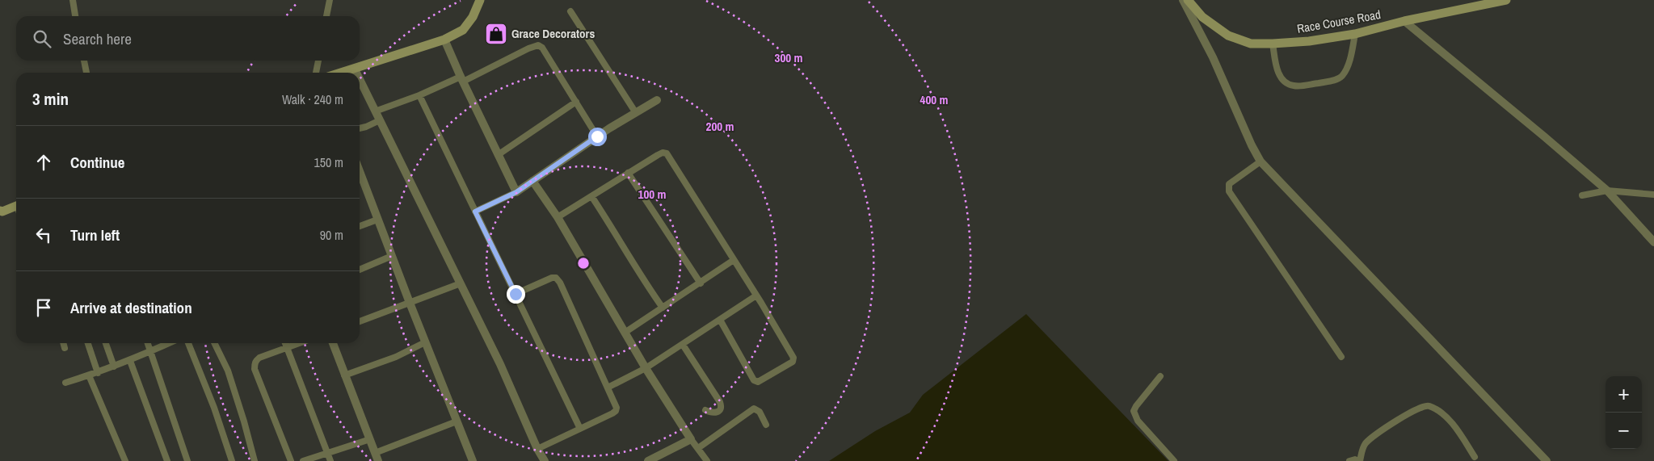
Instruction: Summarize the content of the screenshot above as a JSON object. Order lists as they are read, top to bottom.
{
  "streets": {
    "main road": ["Race Course Road"]
  },
  "places": {
    "shop": ["Grace Decorators"]
  },
  "page": {
    "search": "Search here",
    "heading": ["3 min", "Walk · 240 m"],
    "list": [
      ["Continue", "150 m"],
      ["Turn left", "90 m"],
      "Arrive at destination"
    ],
    "map_buttons": ["+", "−"]
  },
  "rings": [
    "300 m",
    "400 m",
    "200 m",
    "100 m"
  ]
}
